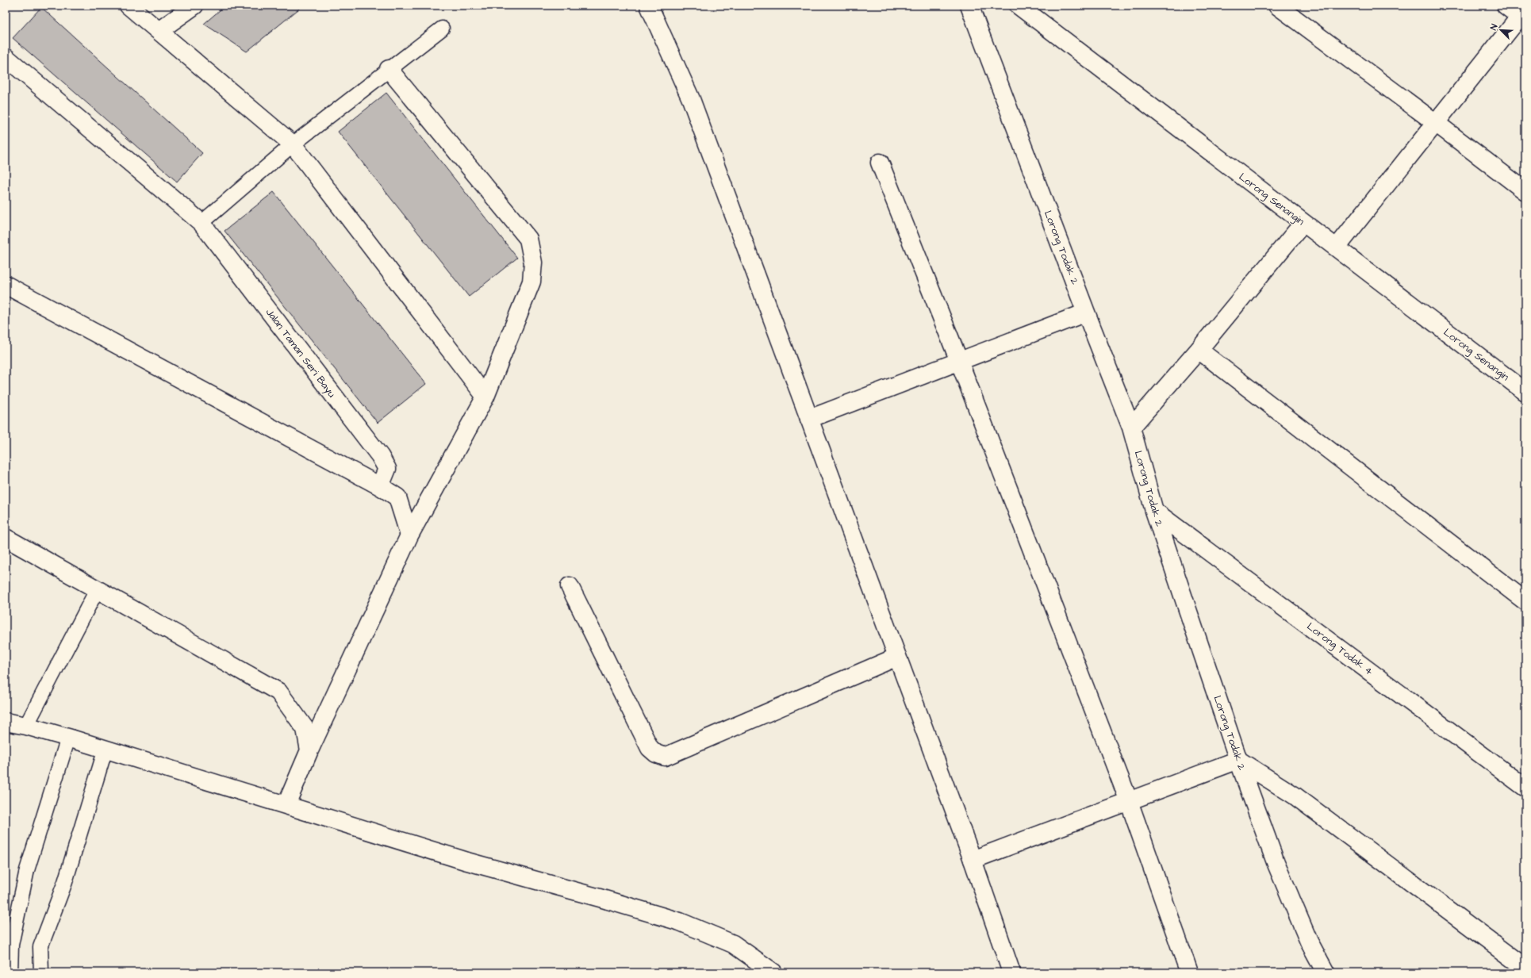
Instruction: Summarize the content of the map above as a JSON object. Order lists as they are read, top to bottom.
{
  "streets": {
    "street": [
      "Lorong Senangin",
      "Lorong Todak 2",
      "Jalan Taman Seri Bayu",
      "Lorong Todak 4"
    ]
  },
  "crossings": [
    ["Lorong Todak 2", "Lorong Todak 4"]
  ],
  "north": "top left"
}
